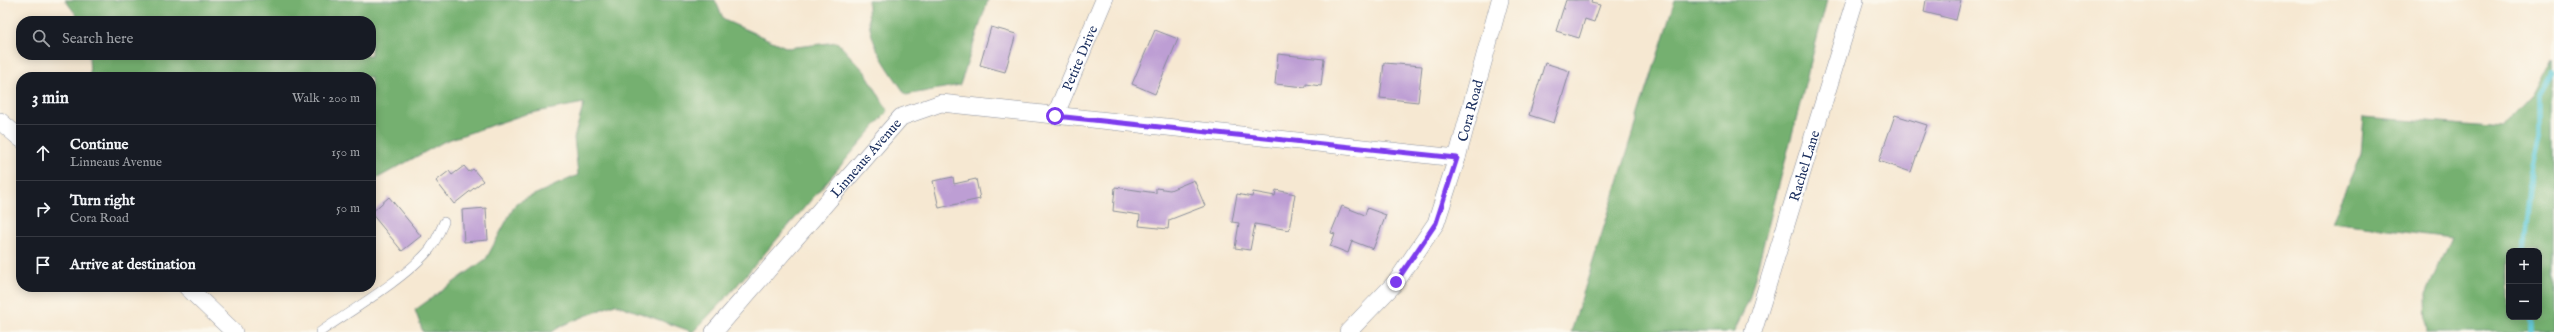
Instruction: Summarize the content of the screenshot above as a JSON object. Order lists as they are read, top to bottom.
{
  "streets": {
    "street": [
      "Petite Drive",
      "Cora Road",
      "Linneaus Avenue",
      "Rachel Lane"
    ]
  },
  "crossings": [
    ["Petite Drive", "Linneaus Avenue"],
    ["Cora Road", "Linneaus Avenue"]
  ],
  "page": {
    "search": "Search here",
    "heading": ["3 min", "Walk · 200 m"],
    "list": [
      ["Continue", "Linneaus Avenue", "150 m"],
      ["Turn right", "Cora Road", "50 m"],
      "Arrive at destination"
    ],
    "map_buttons": ["+", "−"]
  }
}
